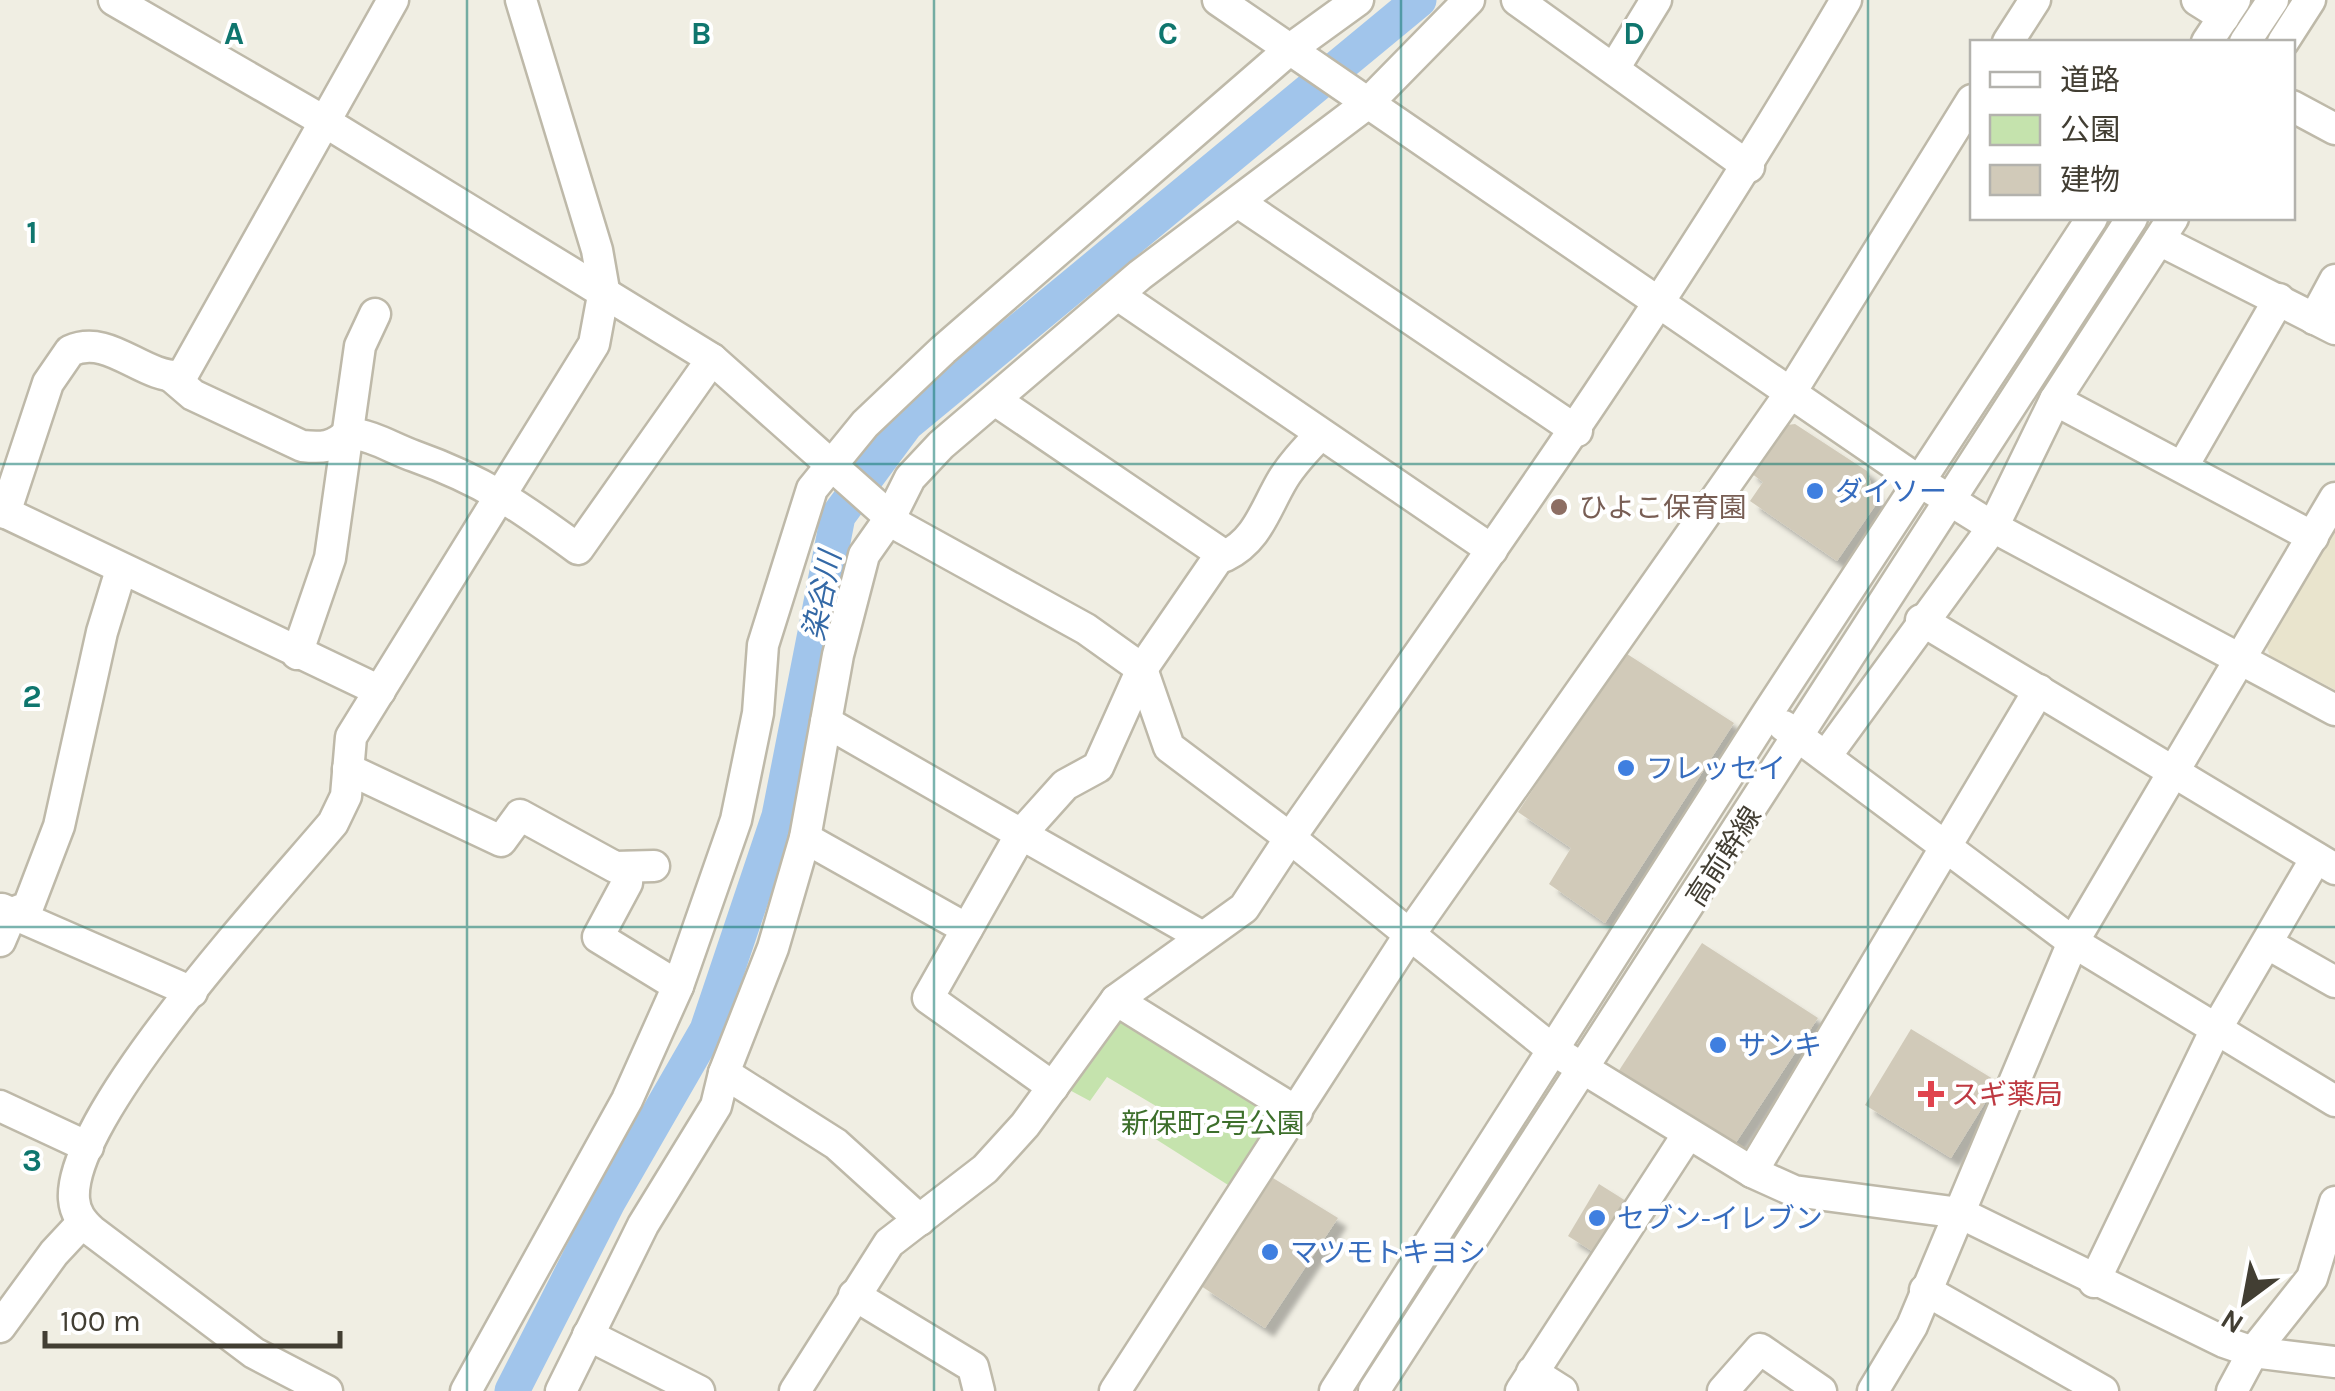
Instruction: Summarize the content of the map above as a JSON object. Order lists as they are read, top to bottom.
{
  "streets": {
    "street": ["高前幹線"]
  },
  "water": ["染谷川"],
  "parks": ["新保町2号公園"],
  "places": {
    "other": [
      "ダイソー",
      "ひよこ保育園",
      "フレッセイ",
      "サンキ",
      "セブン-イレブン",
      "マツモトキヨシ"
    ],
    "health": ["スギ薬局"]
  },
  "legend": ["道路", "公園", "建物"],
  "scale_bar": "100 m",
  "north": "bottom left",
  "grid": {
    "columns": [
      "A",
      "B",
      "C",
      "D"
    ],
    "rows": ["1", "2", "3"]
  }
}
